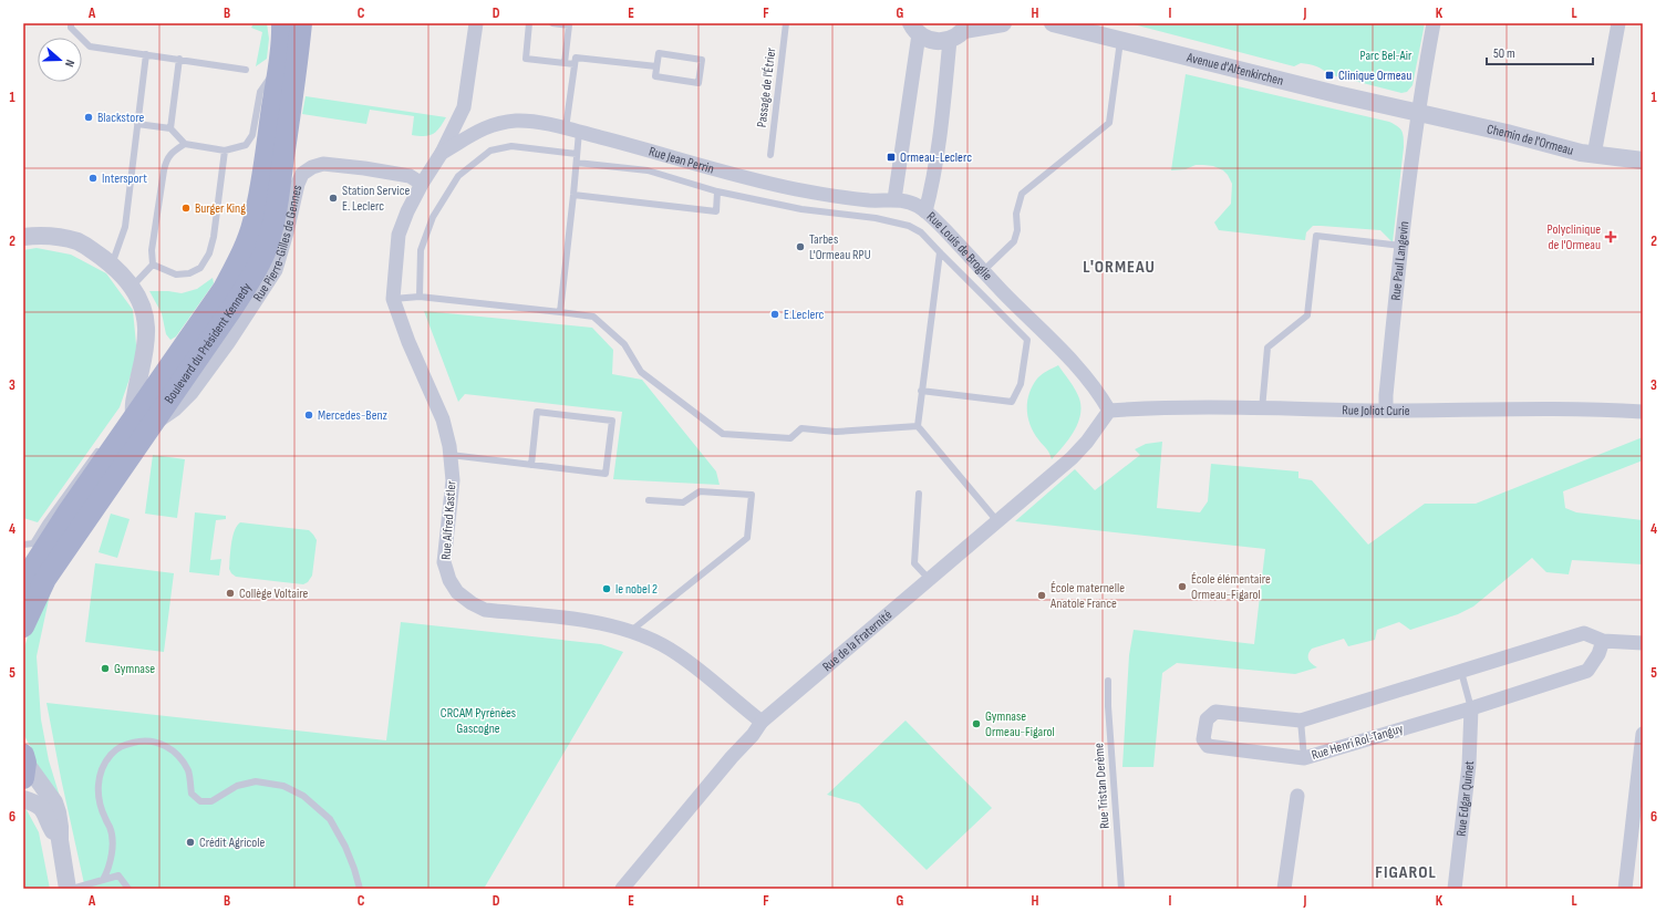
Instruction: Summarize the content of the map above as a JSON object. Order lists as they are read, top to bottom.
{
  "streets": {
    "main road": ["Boulevard du Président Kennedy"],
    "street": [
      "Avenue d'Altenkirchen",
      "Chemin de l'Ormeau",
      "Rue Jean Perrin",
      "Rue Pierre-Gilles de Gennes",
      "Rue Louis de Broglie",
      "Rue Paul Langevin",
      "Rue Joliot Curie",
      "Rue Alfred Kastler",
      "Rue de la Fraternité",
      "Rue Henri Rol-Tanguy",
      "Rue Edgar Quinet"
    ],
    "lane": ["Passage de l'Étrier", "Rue Tristan Derème"]
  },
  "crossings": [
    ["Avenue d'Altenkirchen", "Chemin de l'Ormeau"],
    ["Avenue d'Altenkirchen", "Rue Paul Langevin"],
    ["Chemin de l'Ormeau", "Rue Paul Langevin"],
    ["Rue Jean Perrin", "Rue Louis de Broglie"],
    ["Rue Jean Perrin", "Rue Alfred Kastler"],
    ["Rue Pierre-Gilles de Gennes", "Boulevard du Président Kennedy"],
    ["Rue Pierre-Gilles de Gennes", "Rue Alfred Kastler"],
    ["Rue Louis de Broglie", "Rue Joliot Curie"],
    ["Rue Louis de Broglie", "Rue de la Fraternité"],
    ["Rue Paul Langevin", "Rue Joliot Curie"],
    ["Rue Joliot Curie", "Rue de la Fraternité"],
    ["Rue Alfred Kastler", "Rue de la Fraternité"],
    ["Rue Henri Rol-Tanguy", "Rue Edgar Quinet"]
  ],
  "districts": ["L'ORMEAU", "FIGAROL"],
  "parks": ["Parc Bel-Air", "CRCAM Pyrénées Gascogne"],
  "places": {
    "transit": ["Clinique Ormeau", "Ormeau-Leclerc"],
    "other": [
      "Blackstore",
      "Intersport",
      "Station Service E. Leclerc",
      "Burger King",
      "Tarbes L'Ormeau RPU",
      "E.Leclerc",
      "Mercedes-Benz",
      "École élémentaire Ormeau-Figarol",
      "le nobel 2",
      "Collège Voltaire",
      "École maternelle Anatole France",
      "Gymnase",
      "Gymnase Ormeau-Figarol",
      "Crédit Agricole"
    ],
    "health": ["Polyclinique de l'Ormeau"]
  },
  "scale_bar": "50 m",
  "north": "right",
  "grid": {
    "columns": [
      "A",
      "B",
      "C",
      "D",
      "E",
      "F",
      "G",
      "H",
      "I",
      "J",
      "K",
      "L"
    ],
    "rows": [
      "1",
      "2",
      "3",
      "4",
      "5",
      "6"
    ]
  }
}
